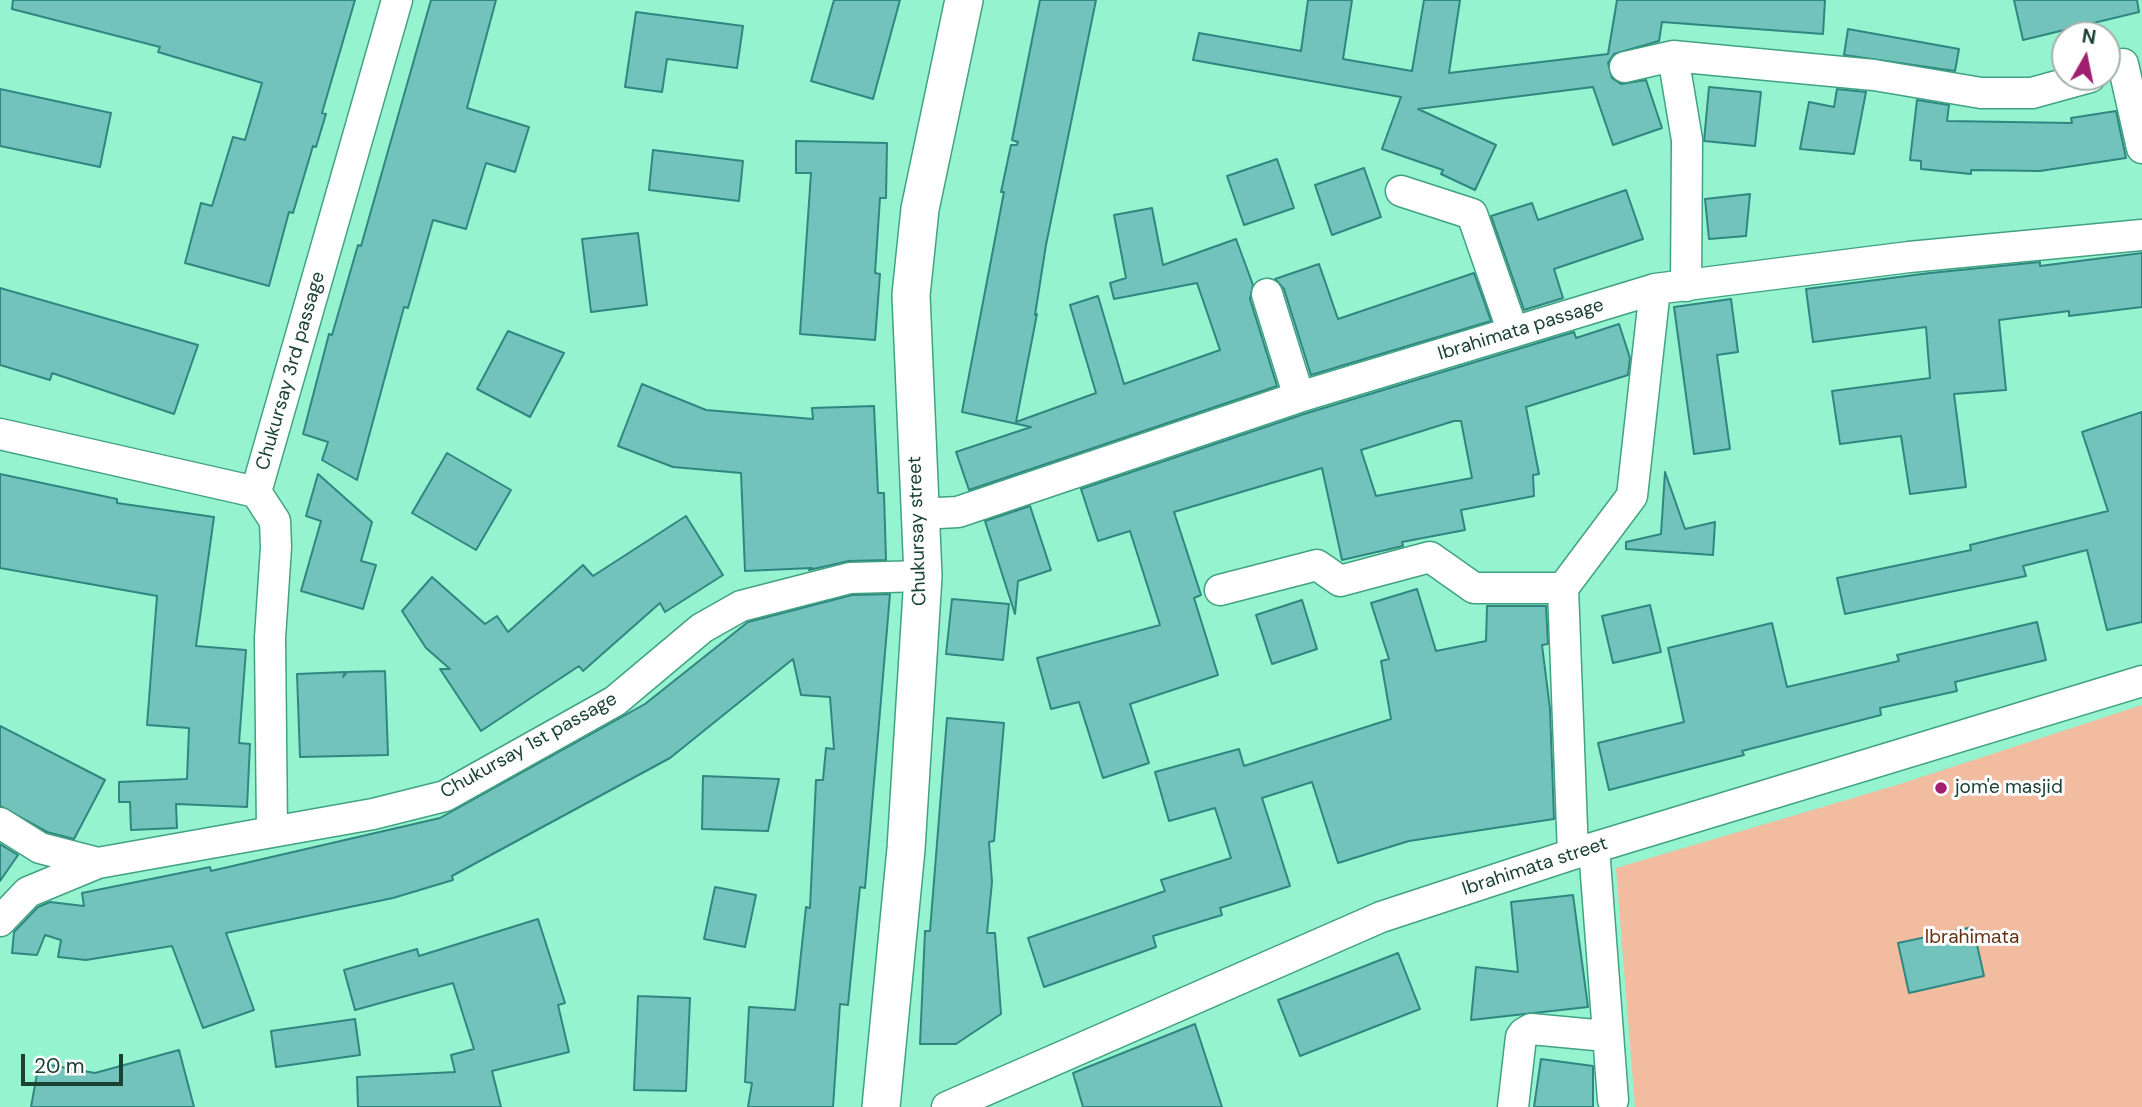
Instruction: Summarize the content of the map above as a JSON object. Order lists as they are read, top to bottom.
{
  "streets": {
    "street": [
      "Ibrahimаta passage",
      "Chukursay 3rd passage",
      "Chukursay street",
      "Chukursay 1st passage",
      "Ibrahimаta street"
    ]
  },
  "crossings": [
    ["Ibrahimаta passage", "Chukursay street"],
    ["Chukursay 3rd passage", "Chukursay 1st passage"],
    ["Chukursay street", "Chukursay 1st passage"]
  ],
  "parks": ["Ibrahimаta"],
  "places": ["jom'e masjid"],
  "scale_bar": "20 m",
  "north": "top"
}
